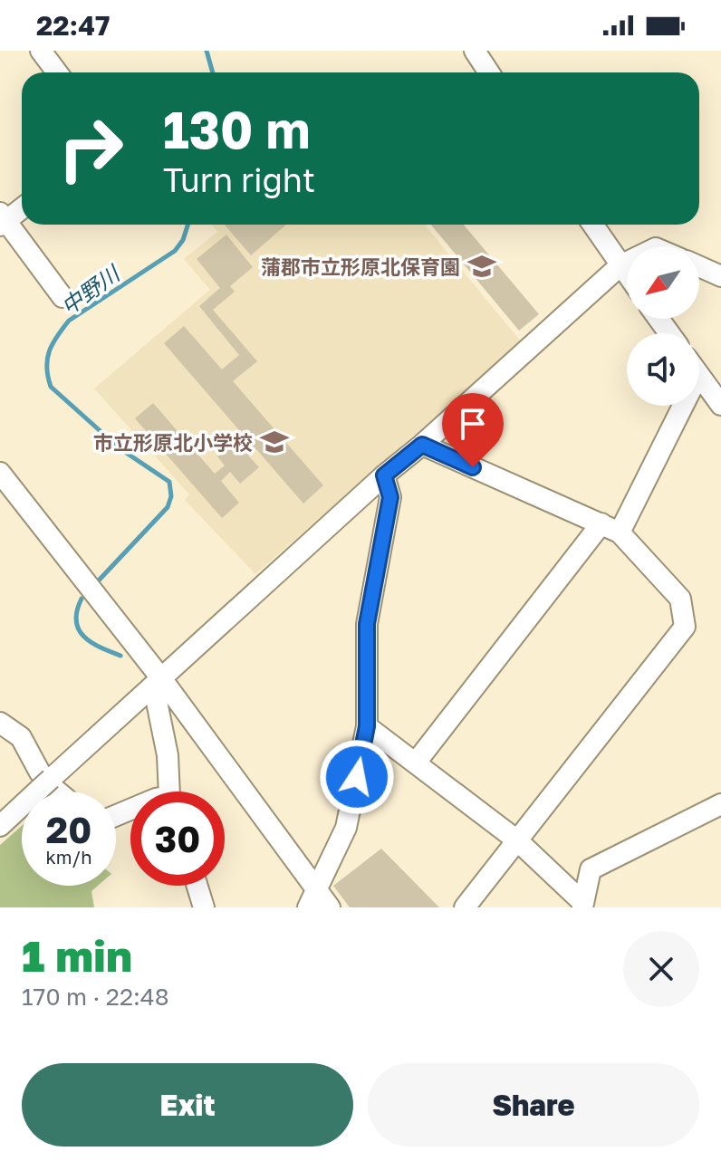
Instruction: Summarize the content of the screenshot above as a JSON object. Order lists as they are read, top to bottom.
{
  "water": ["中野川"],
  "places": {
    "school or university": ["蒲郡市立形原北保育園", "市立形原北小学校"]
  },
  "north": "bottom left",
  "page": {
    "status": "22:47",
    "turn": ["130 m", "Turn right"],
    "speed": "20 km/h",
    "limit": "30",
    "heading": ["1 min", "170 m · 22:48"],
    "buttons": ["Exit", "Share"]
  }
}
